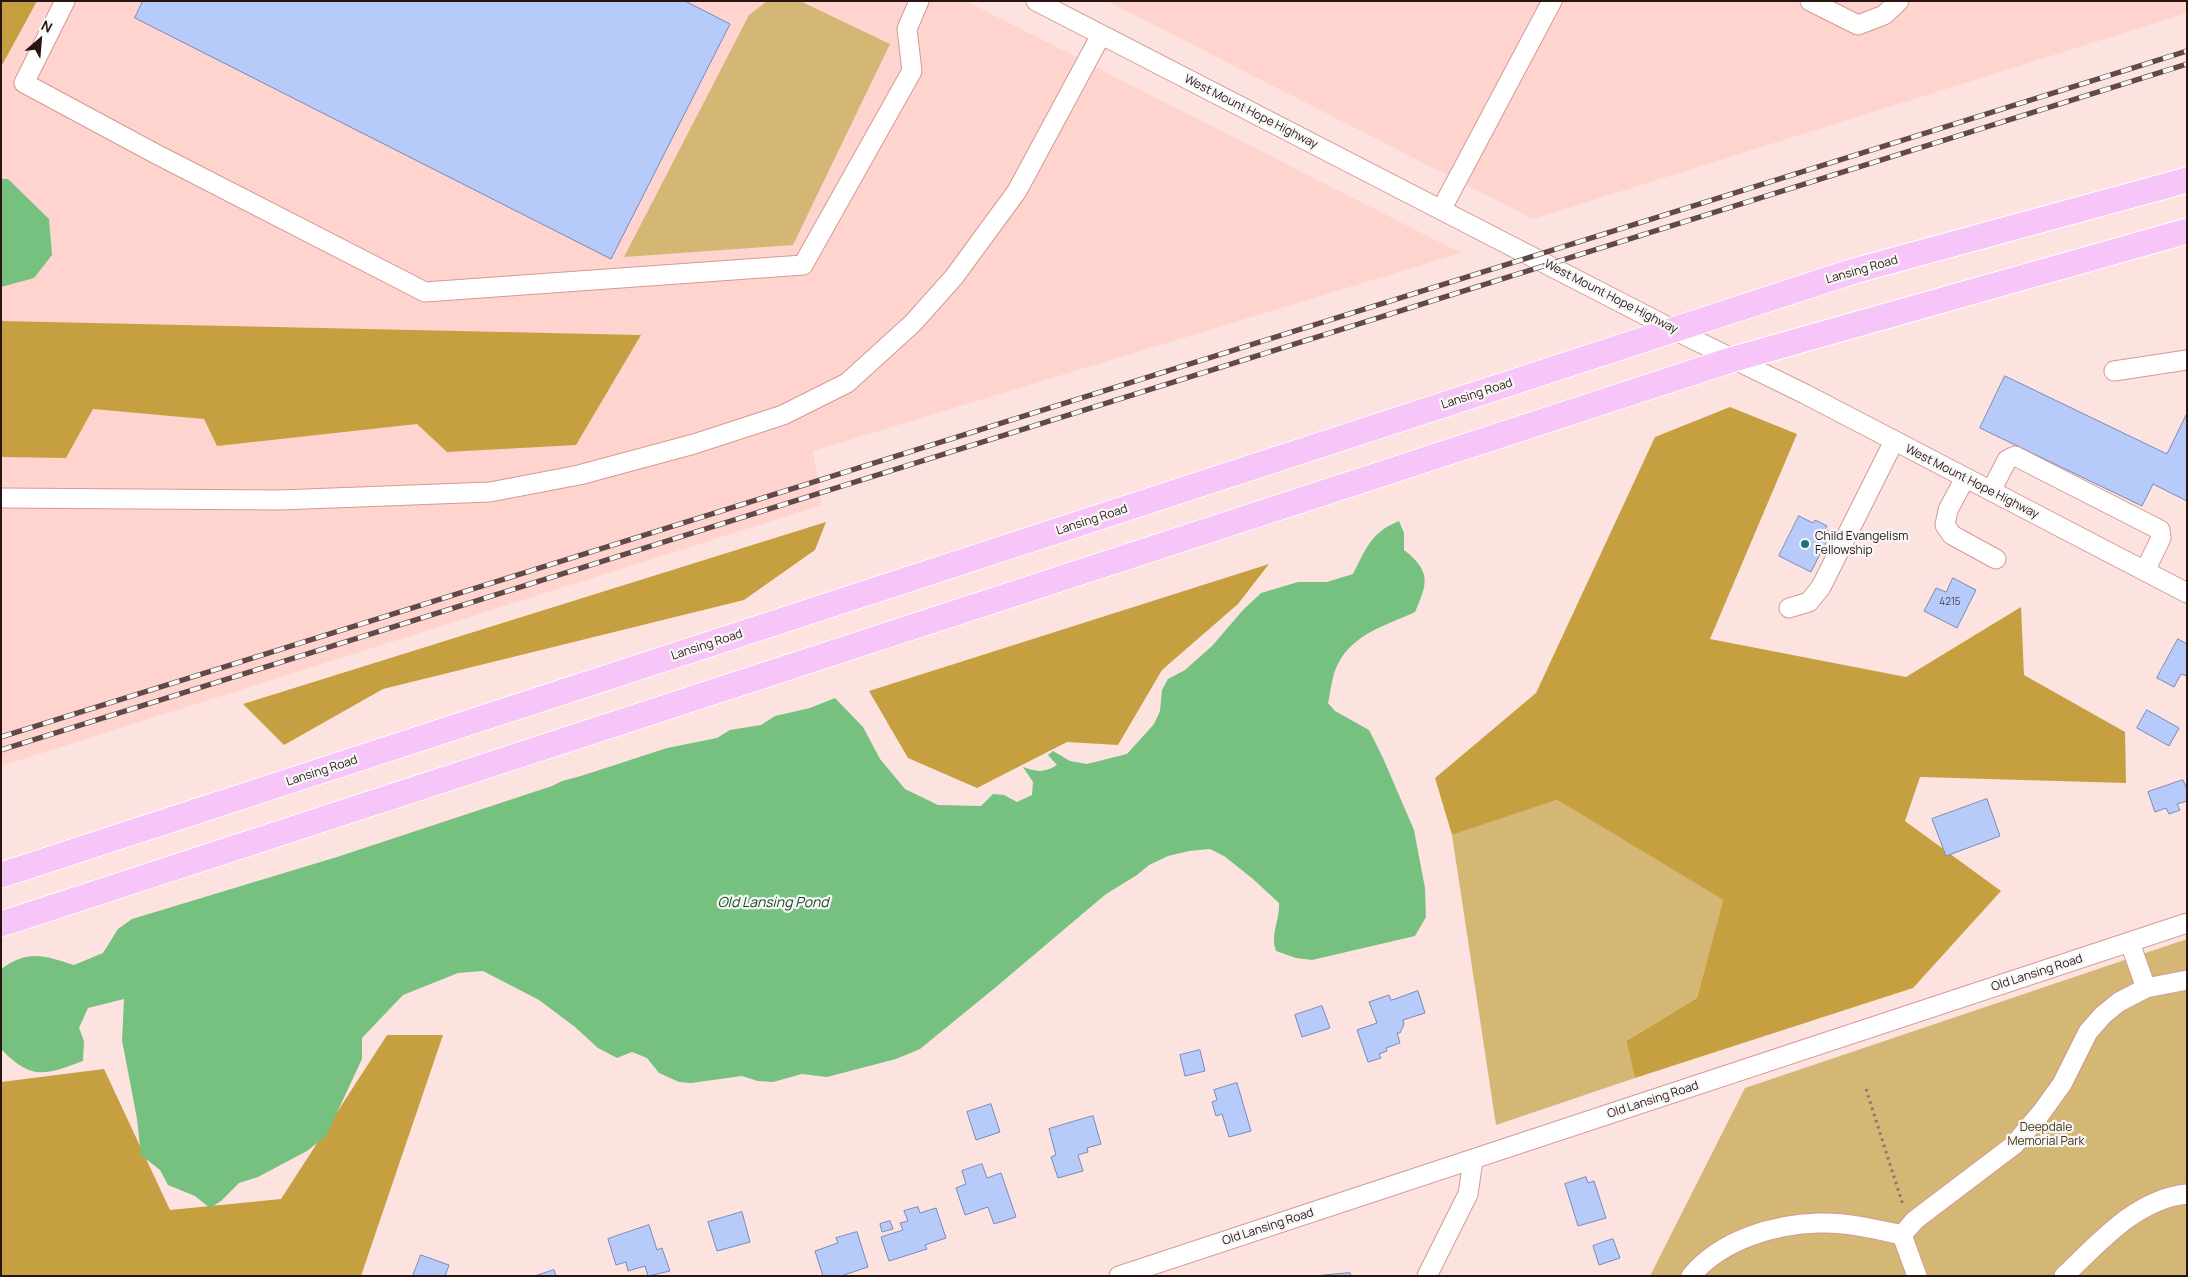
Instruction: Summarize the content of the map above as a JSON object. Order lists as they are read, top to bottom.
{
  "streets": {
    "main road": ["Lansing Road"],
    "street": ["West Mount Hope Highway", "Old Lansing Road"]
  },
  "crossings": [
    ["West Mount Hope Highway", "Lansing Road"]
  ],
  "water": ["Old Lansing Pond"],
  "parks": ["Deepdale Memorial Park"],
  "places": ["Child Evangelism Fellowship"],
  "house_numbers": ["4215"],
  "north": "top right"
}
